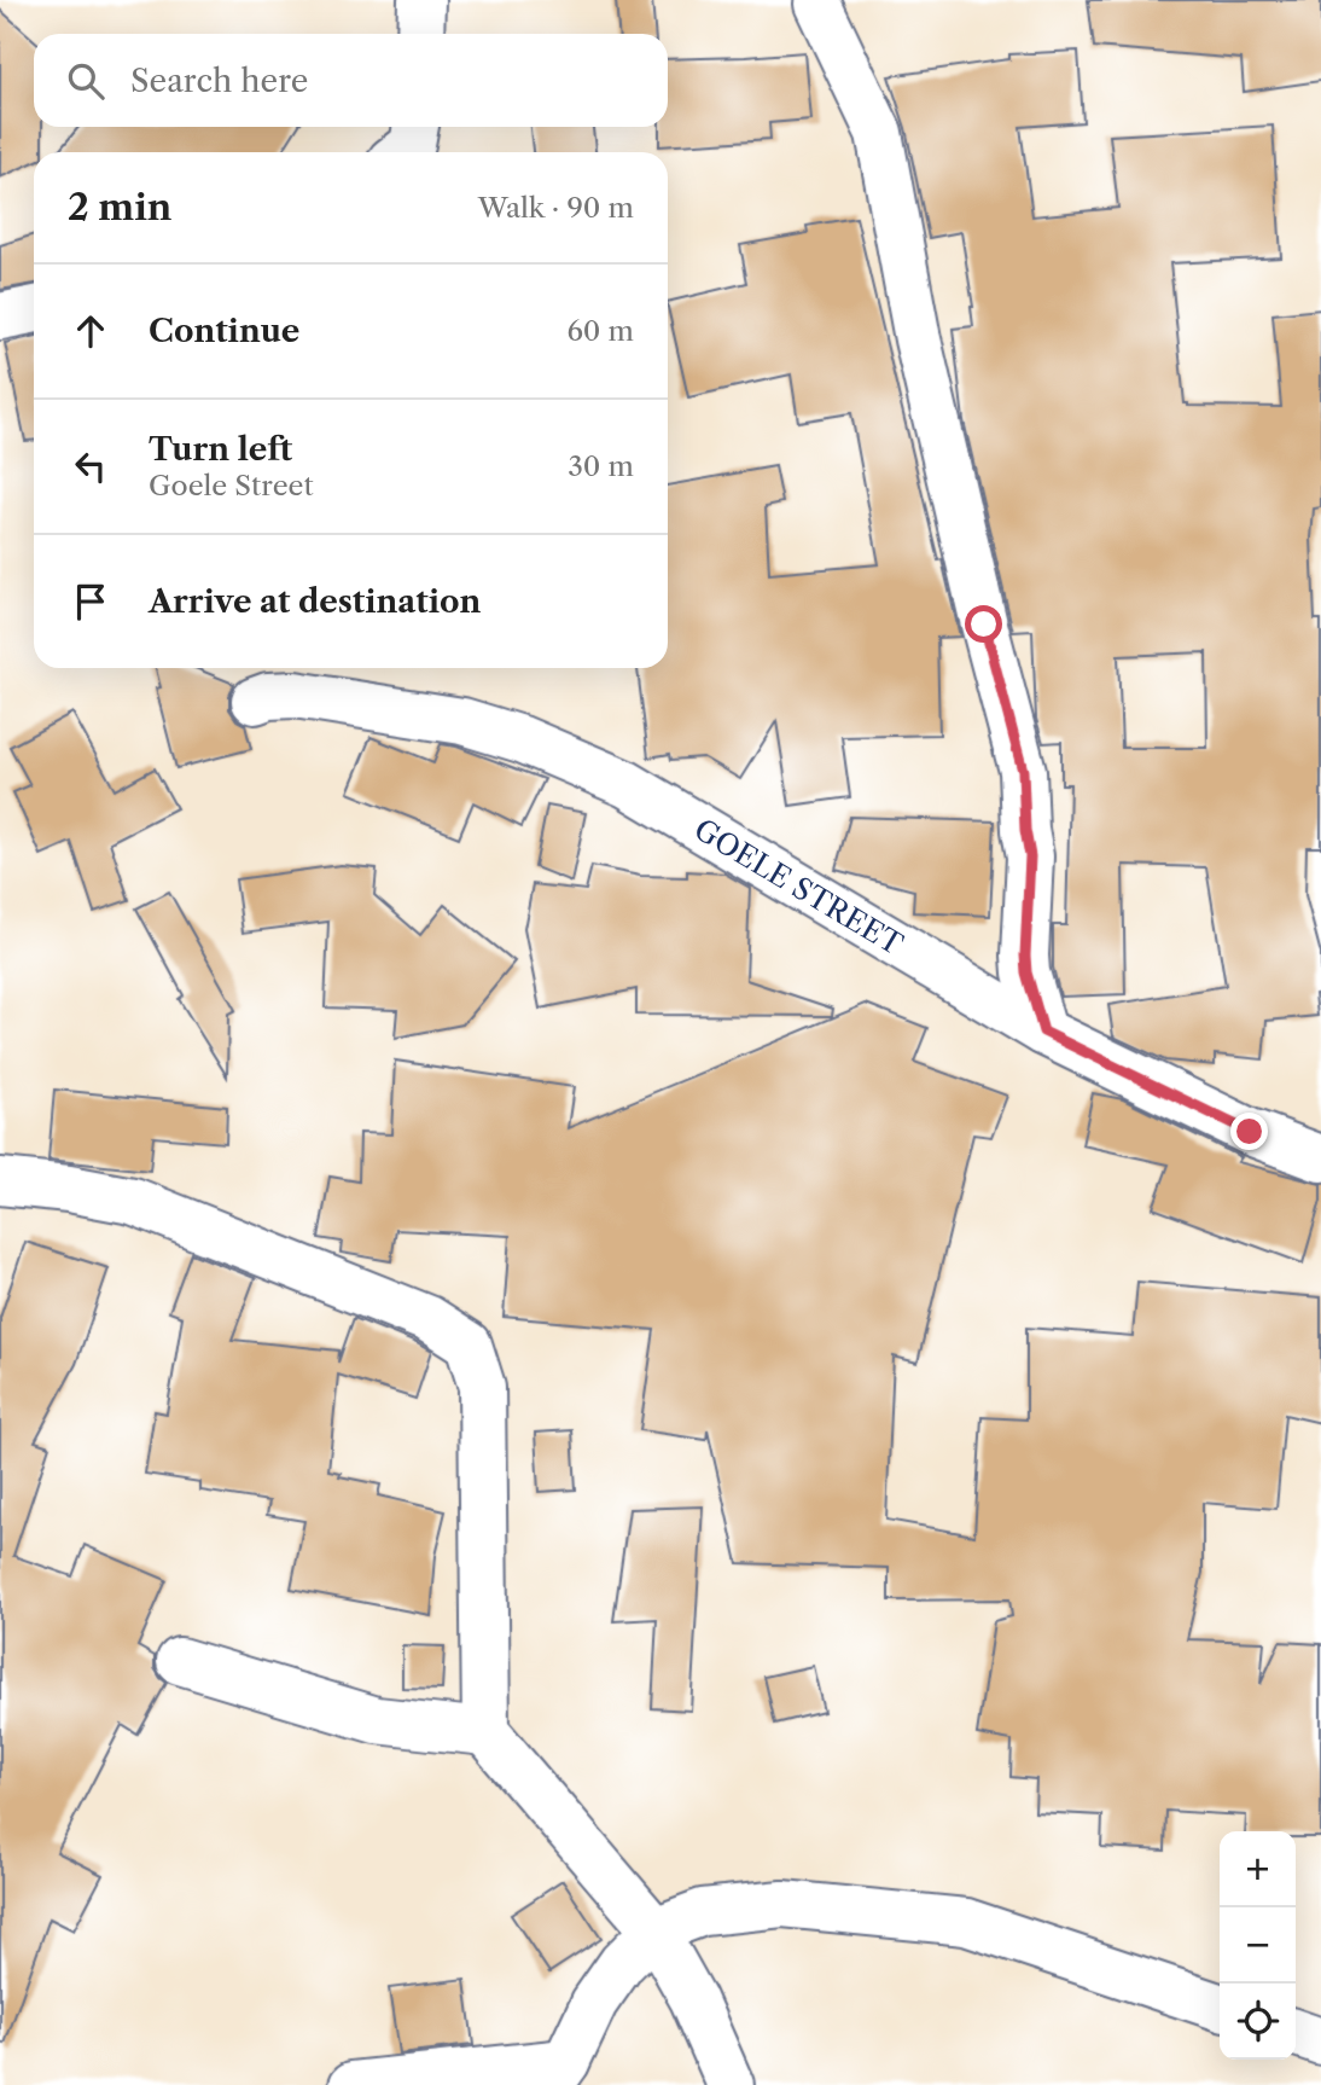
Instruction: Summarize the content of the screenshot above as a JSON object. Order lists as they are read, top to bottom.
{
  "streets": {
    "street": ["GOELE STREET"]
  },
  "page": {
    "search": "Search here",
    "heading": ["2 min", "Walk · 90 m"],
    "list": [
      ["Continue", "60 m"],
      ["Turn left", "Goele Street", "30 m"],
      "Arrive at destination"
    ],
    "map_buttons": ["+", "−"]
  }
}
